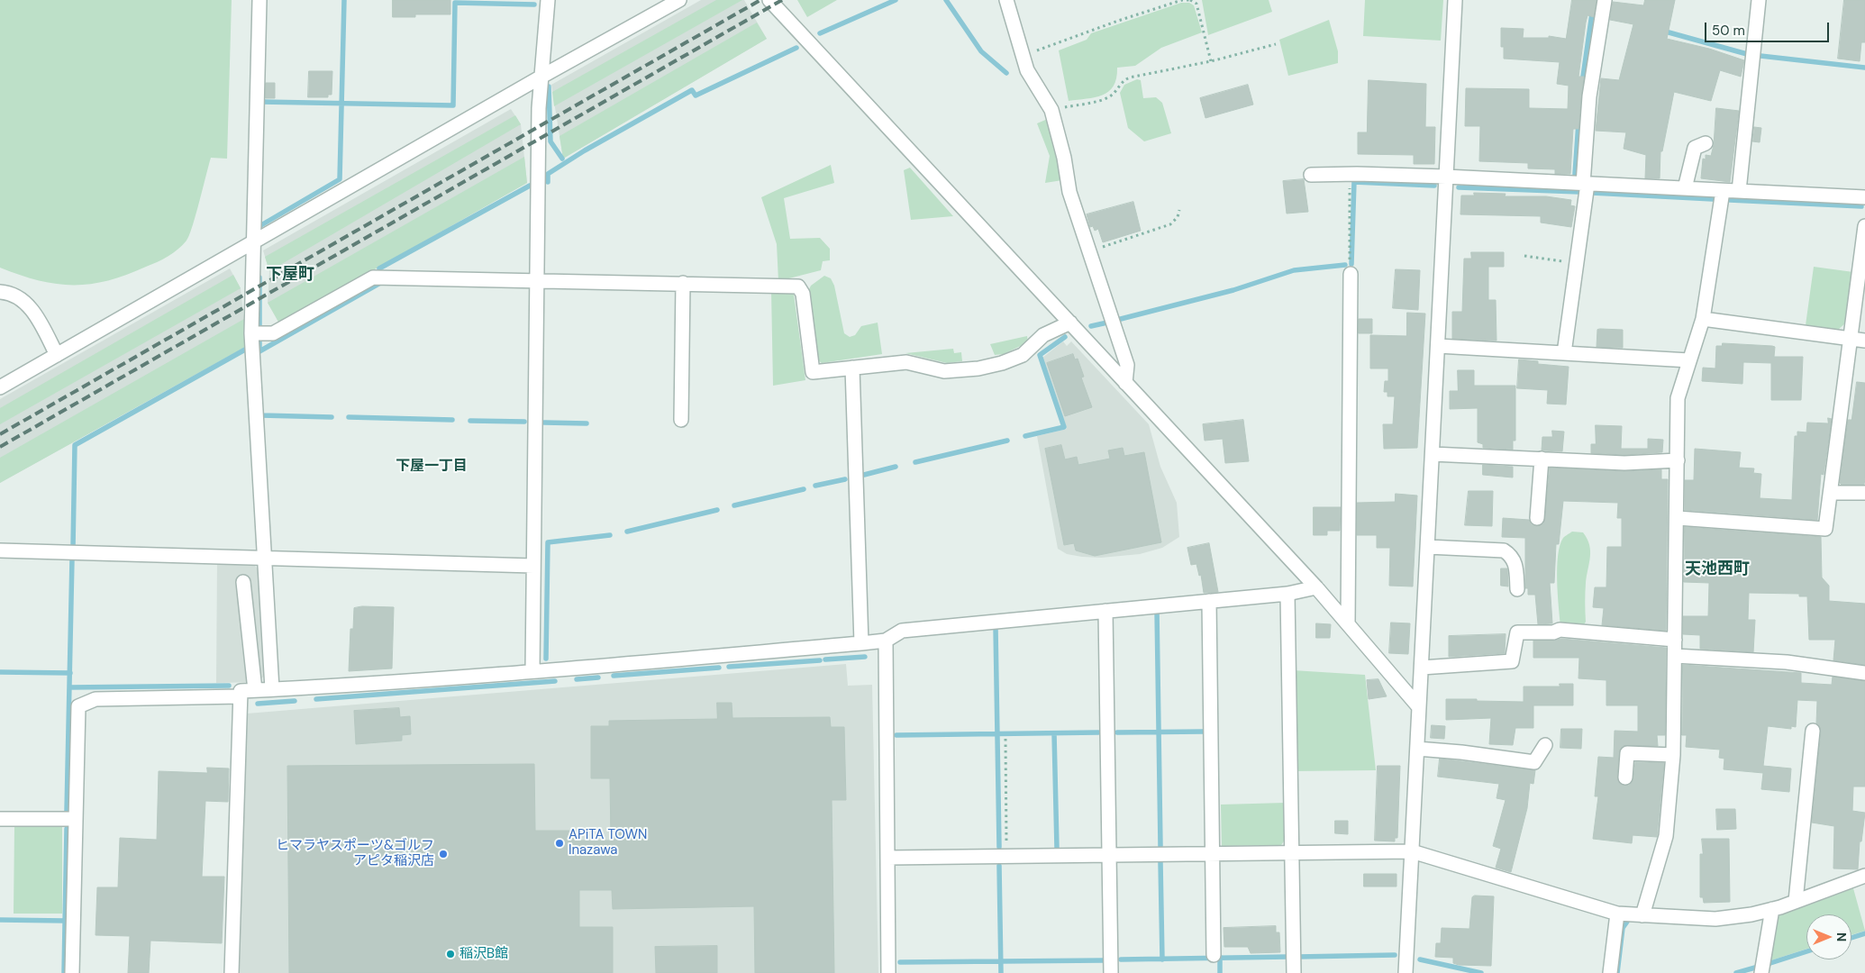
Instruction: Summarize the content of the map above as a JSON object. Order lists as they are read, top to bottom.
{
  "districts": ["下屋町", "下屋一丁目", "天池西町"],
  "places": ["APiTA TOWN Inazawa", "ヒマラヤスポーツ&ゴルフ アピタ稲沢店", "稲沢B館"],
  "scale_bar": "50 m",
  "north": "right"
}
